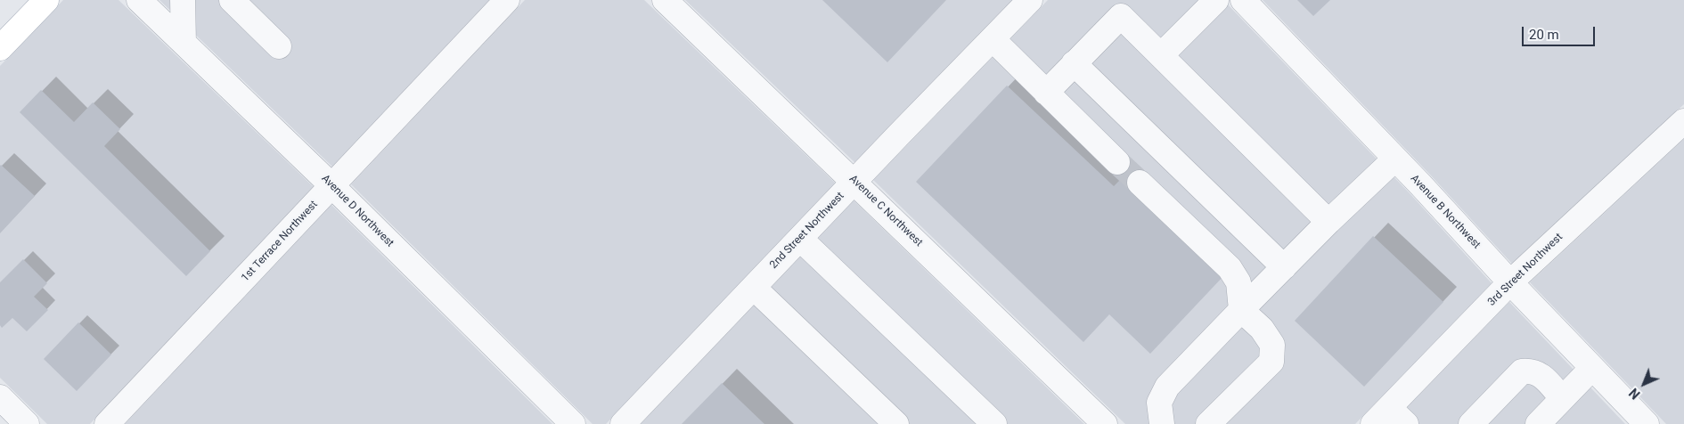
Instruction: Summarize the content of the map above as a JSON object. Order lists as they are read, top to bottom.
{
  "streets": {
    "street": [
      "Avenue D Northwest",
      "Avenue C Northwest",
      "Avenue B Northwest",
      "2nd Street Northwest",
      "1st Terrace Northwest",
      "3rd Street Northwest"
    ]
  },
  "crossings": [
    ["Avenue D Northwest", "1st Terrace Northwest"],
    ["Avenue C Northwest", "2nd Street Northwest"],
    ["Avenue B Northwest", "3rd Street Northwest"]
  ],
  "scale_bar": "20 m",
  "north": "bottom left"
}
